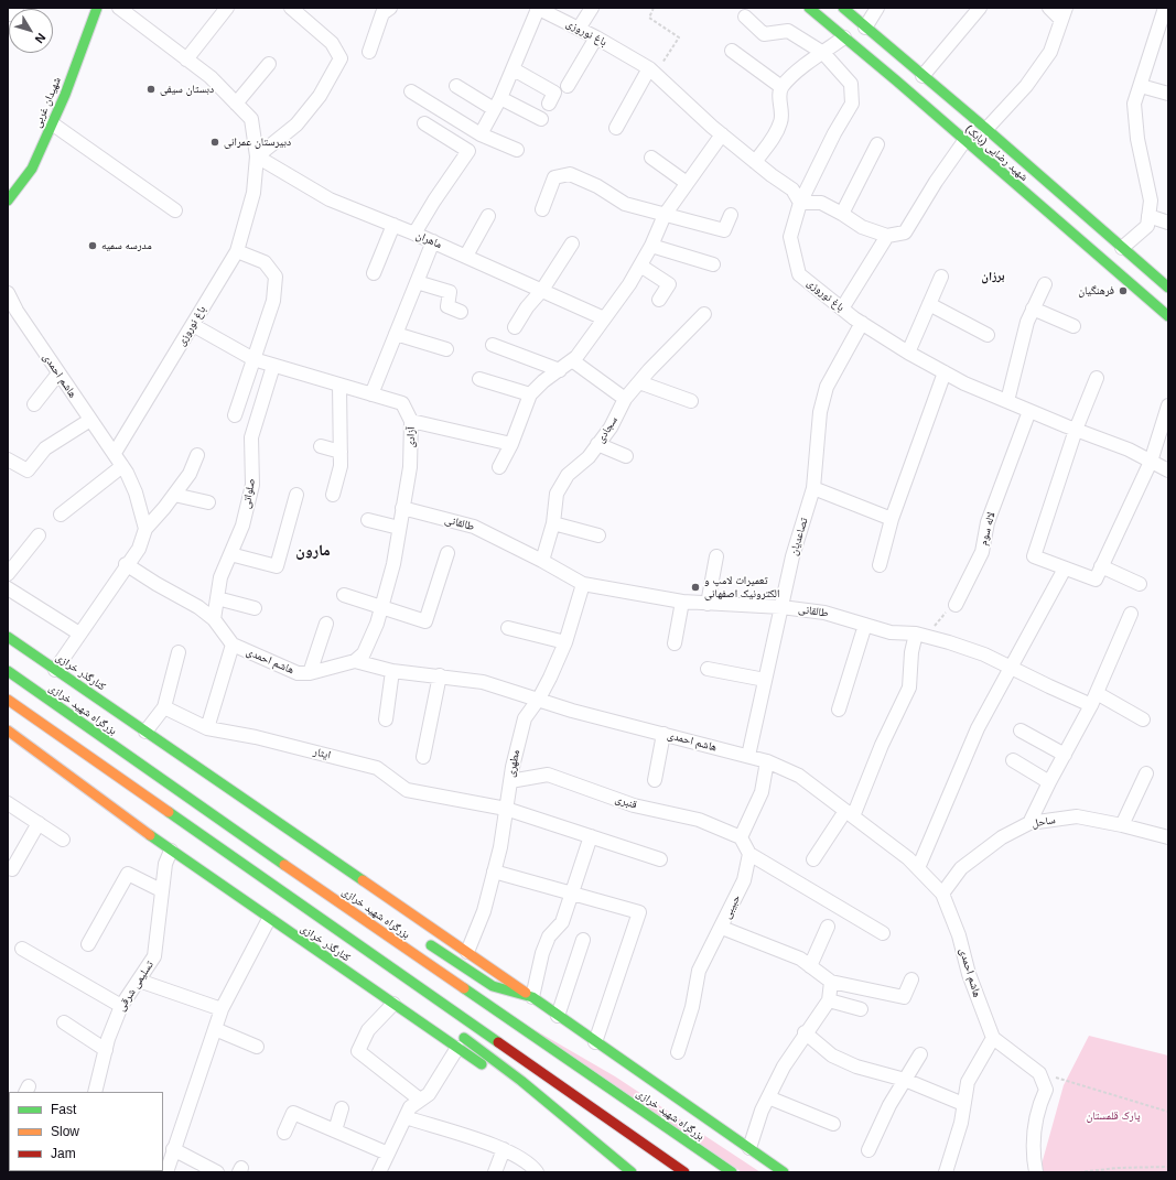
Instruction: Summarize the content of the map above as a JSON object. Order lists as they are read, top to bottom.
{
  "streets": {
    "main road": [
      "شهیدان غربی",
      "شهید رضایی (بابک)",
      "کنارگذر خرازی",
      "بزرگراه شهید خرازی"
    ],
    "street": [
      "باغ نوروزی",
      "ماهران",
      "هاشم احمدی",
      "سجادی",
      "آزادی",
      "صلواتی",
      "طالقانی",
      "لاله سوم",
      "تصاعدیان",
      "ایثار",
      "مطهری",
      "قنبری",
      "ساحل",
      "حبیبی",
      "تسلیمی شرقی"
    ]
  },
  "crossings": [
    ["باغ نوروزی", "ماهران"],
    ["باغ نوروزی", "هاشم احمدی"],
    ["باغ نوروزی", "آزادی"],
    ["باغ نوروزی", "لاله سوم"],
    ["باغ نوروزی", "تصاعدیان"],
    ["هاشم احمدی", "آزادی"],
    ["هاشم احمدی", "صلواتی"],
    ["هاشم احمدی", "تصاعدیان"],
    ["هاشم احمدی", "مطهری"],
    ["هاشم احمدی", "ساحل"],
    ["سجادی", "طالقانی"],
    ["آزادی", "صلواتی"],
    ["آزادی", "طالقانی"],
    ["طالقانی", "تصاعدیان"],
    ["طالقانی", "مطهری"],
    ["کنارگذر خرازی", "مطهری"],
    ["کنارگذر خرازی", "تسلیمی شرقی"],
    ["ایثار", "مطهری"],
    ["مطهری", "قنبری"]
  ],
  "districts": ["برزان", "مارون"],
  "parks": ["پارک قلمستان"],
  "places": [
    "دبستان سیفی",
    "دبیرستان عمرانی",
    "مدرسه سمیه",
    "فرهنگیان",
    "تعمیرات لامپ و الکترونیک اصفهانی"
  ],
  "legend": ["Fast", "Slow", "Jam"],
  "north": "bottom right"
}
